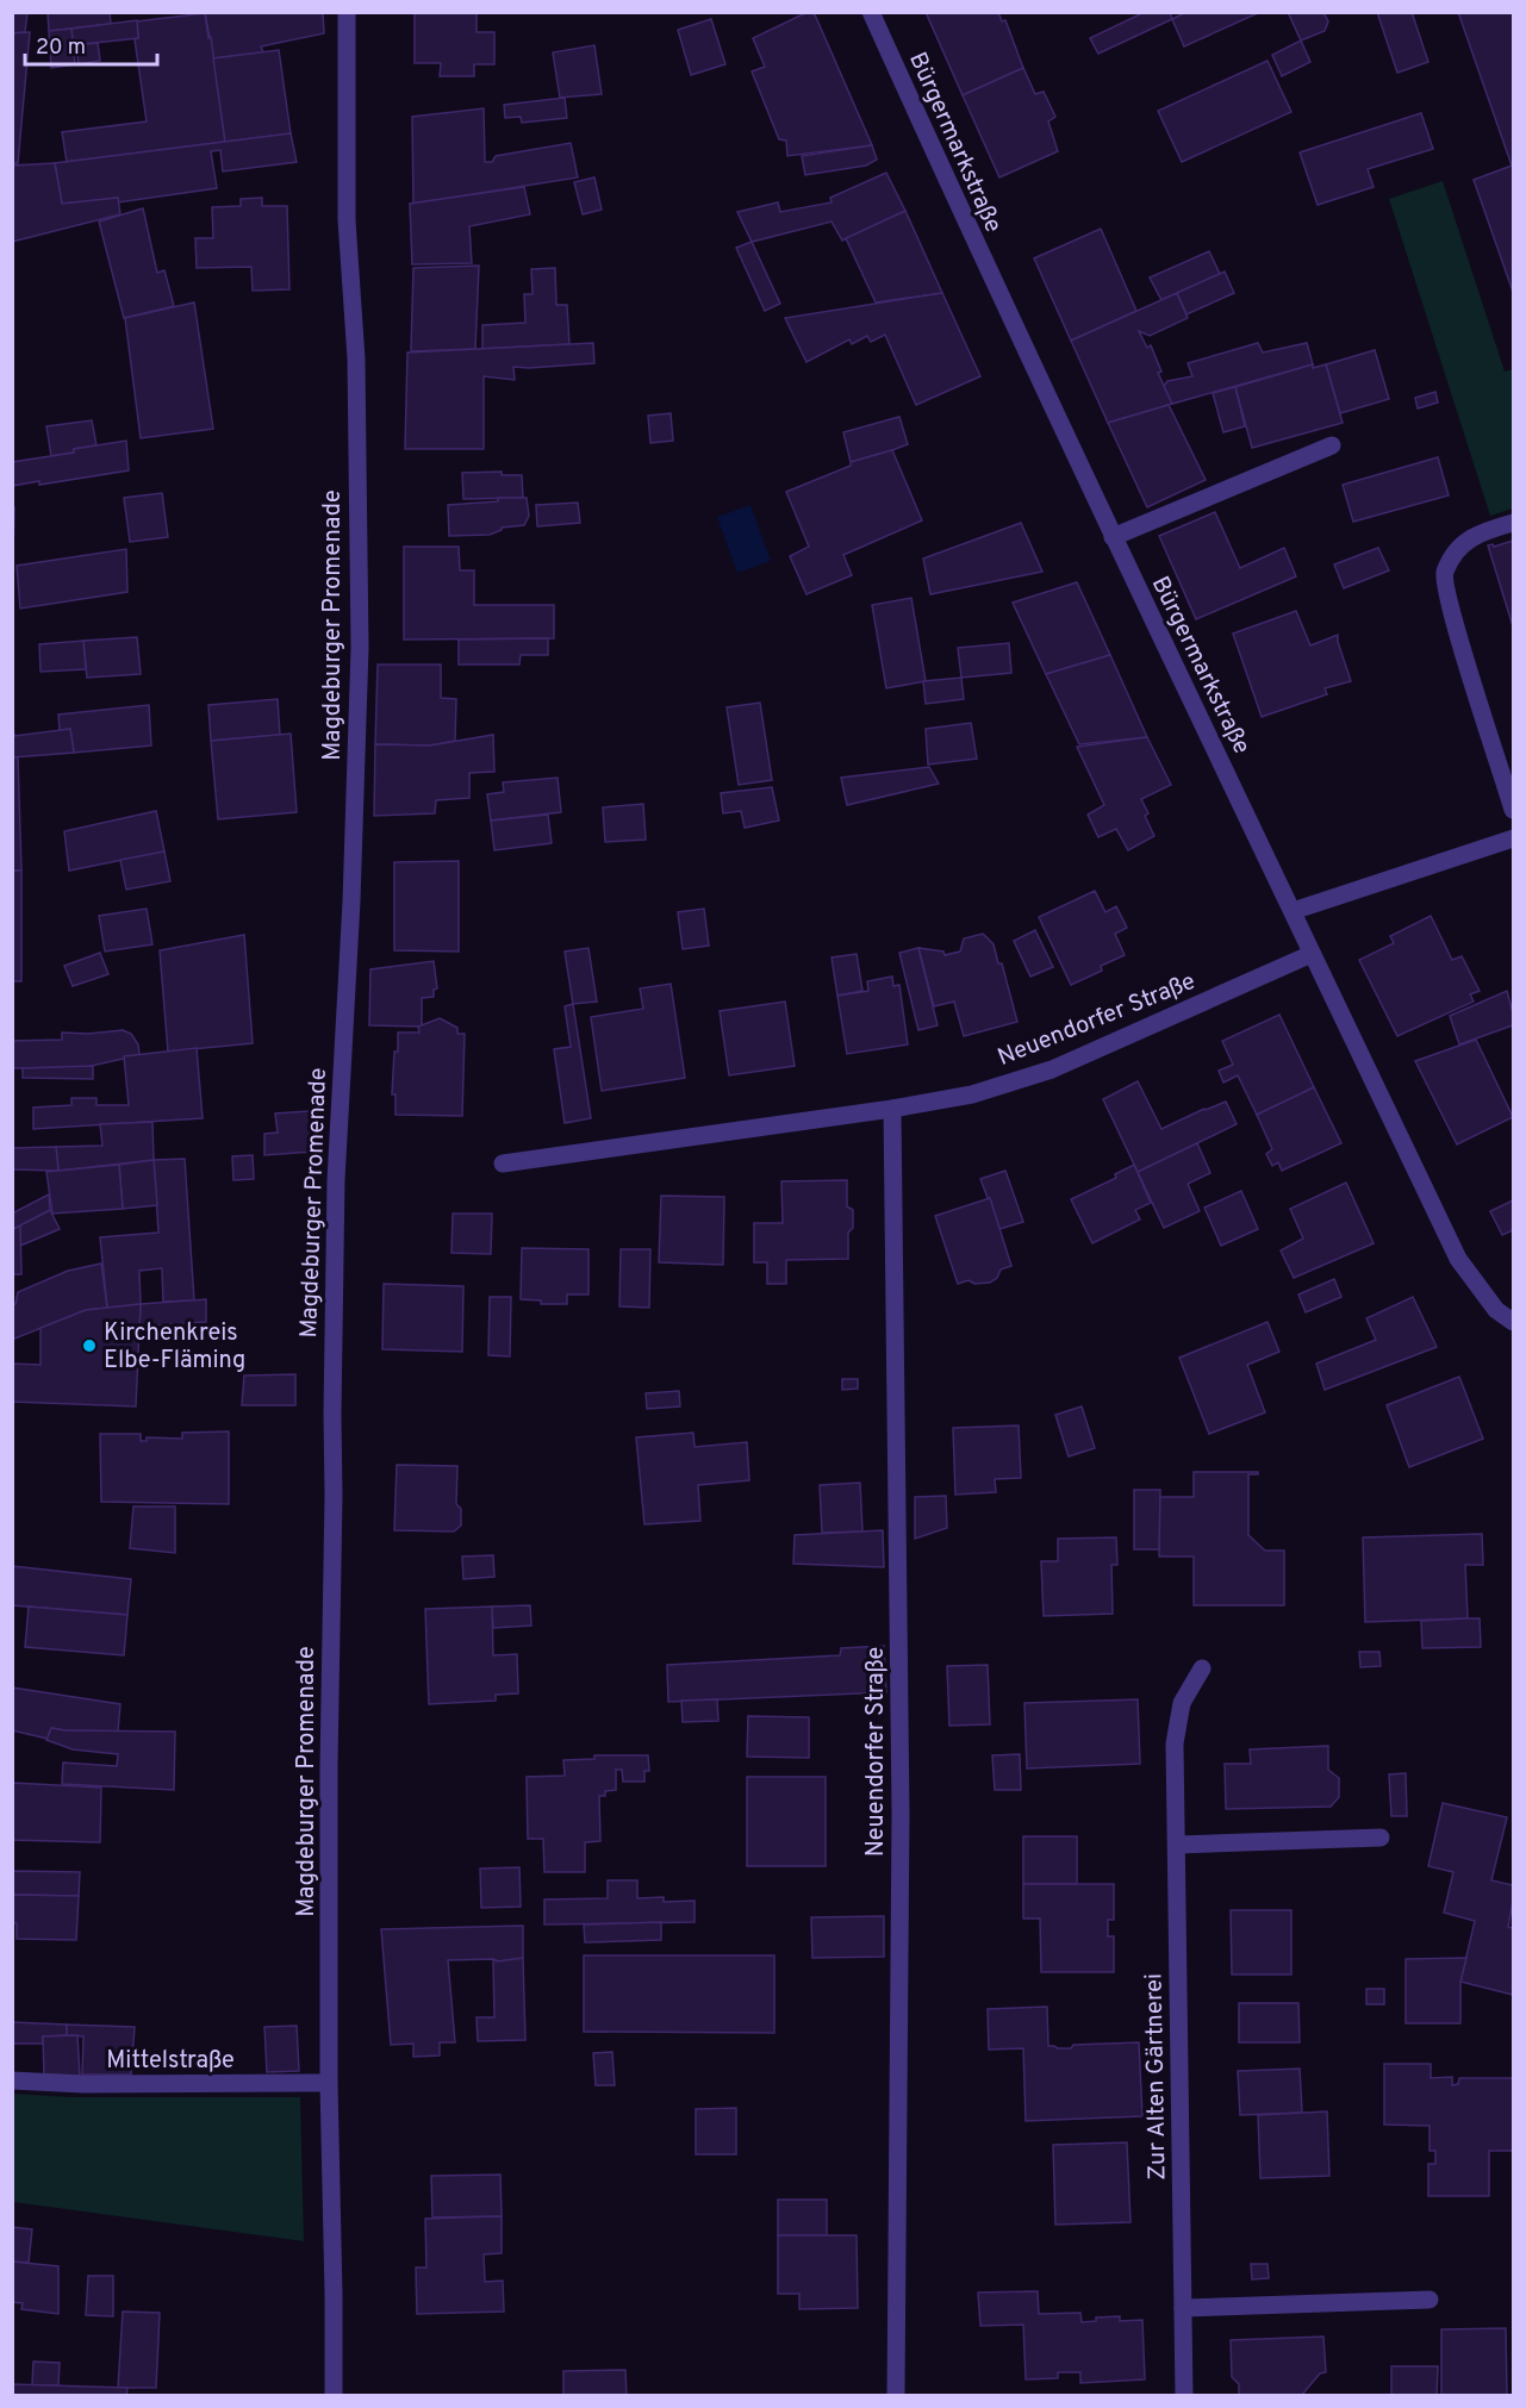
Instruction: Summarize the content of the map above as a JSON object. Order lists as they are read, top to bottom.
{
  "streets": {
    "street": [
      "Bürgermarkstraße",
      "Magdeburger Promenade",
      "Neuendorfer Straße",
      "Mittelstraße",
      "Zur Alten Gärtnerei"
    ]
  },
  "crossings": [
    ["Bürgermarkstraße", "Neuendorfer Straße"],
    ["Magdeburger Promenade", "Mittelstraße"]
  ],
  "places": ["Kirchenkreis Elbe-Fläming"],
  "scale_bar": "20 m"
}
